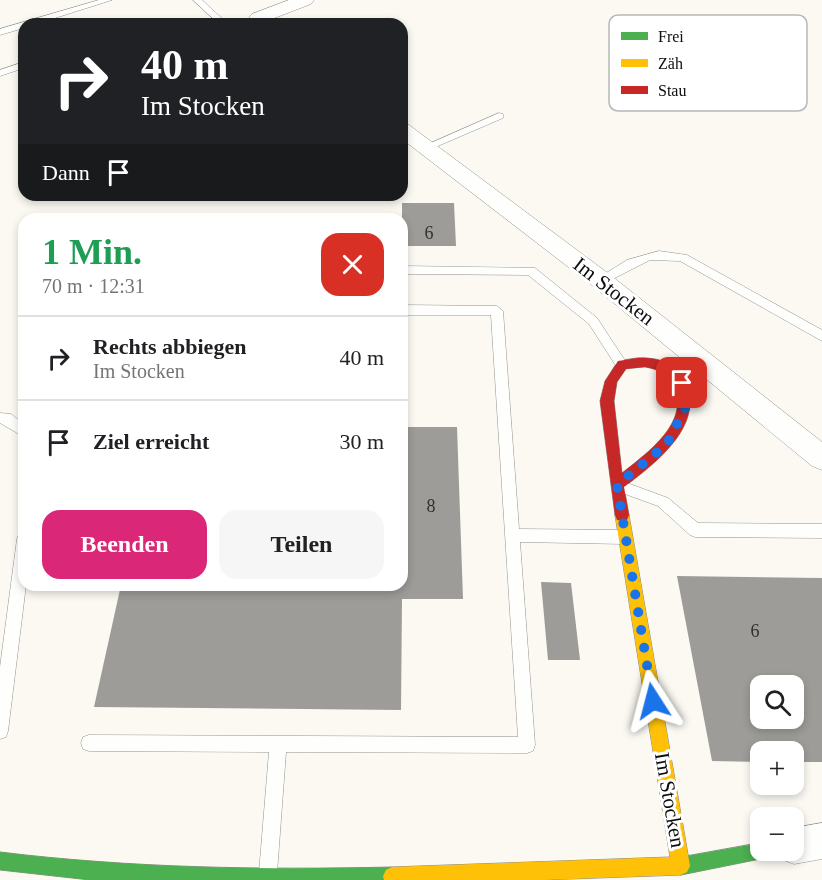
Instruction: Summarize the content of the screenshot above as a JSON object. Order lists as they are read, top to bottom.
{
  "streets": {
    "street": ["Im Stocken"]
  },
  "house_numbers": ["6", "8", "6"],
  "legend": ["Frei", "Zäh", "Stau"],
  "page": {
    "turn": ["40 m", "Im Stocken"],
    "then": "Dann",
    "heading": ["1 Min.", "70 m · 12:31"],
    "list": [
      {
        "name": "Rechts abbiegen",
        "note": "Im Stocken",
        "value": "40 m"
      },
      {
        "name": "Ziel erreicht",
        "value": "30 m"
      }
    ],
    "buttons": ["Beenden", "Teilen"],
    "map_buttons": ["+", "−"]
  }
}
